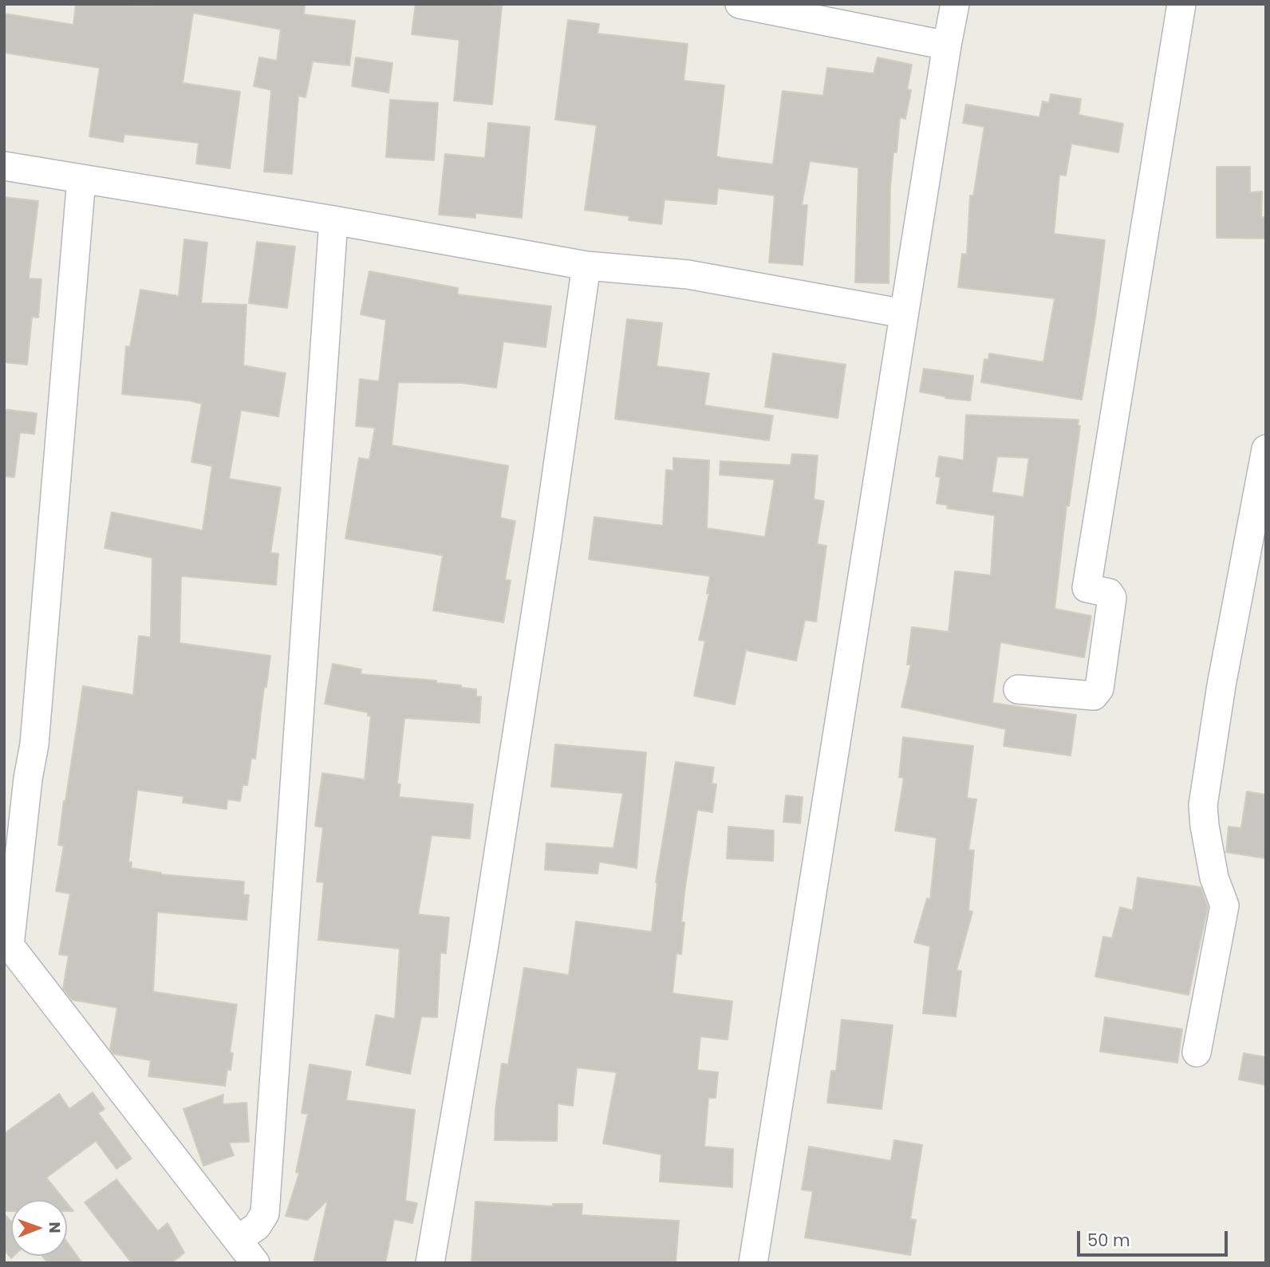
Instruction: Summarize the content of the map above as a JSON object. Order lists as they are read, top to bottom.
{
  "scale_bar": "50 m",
  "north": "right"
}
